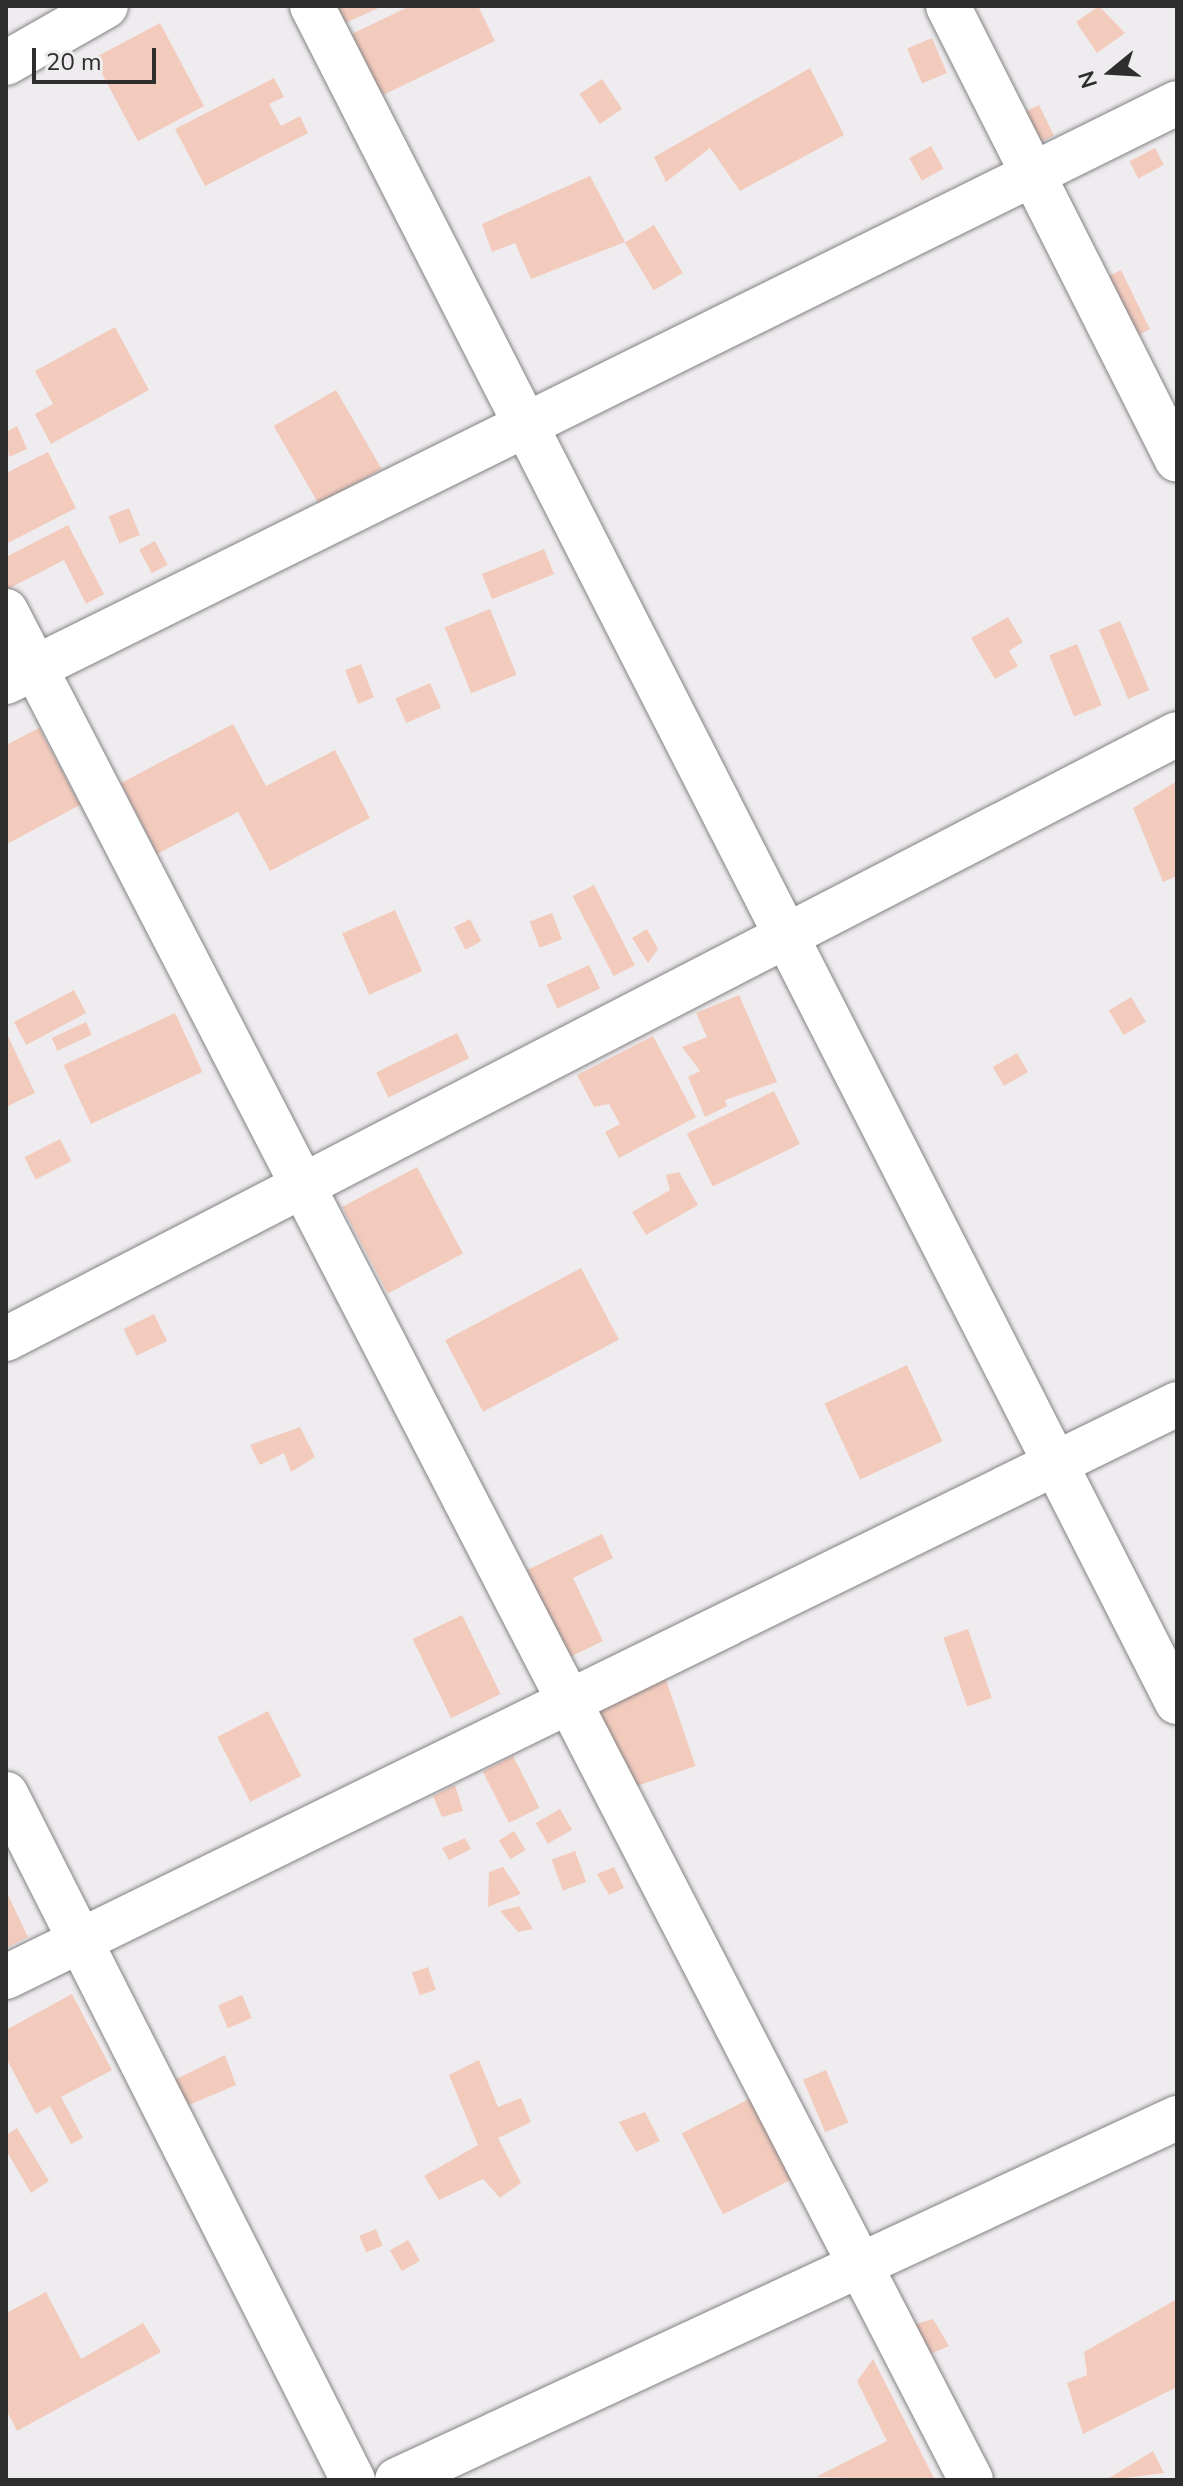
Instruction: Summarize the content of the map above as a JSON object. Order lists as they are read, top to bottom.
{
  "scale_bar": "20 m",
  "north": "left"
}
